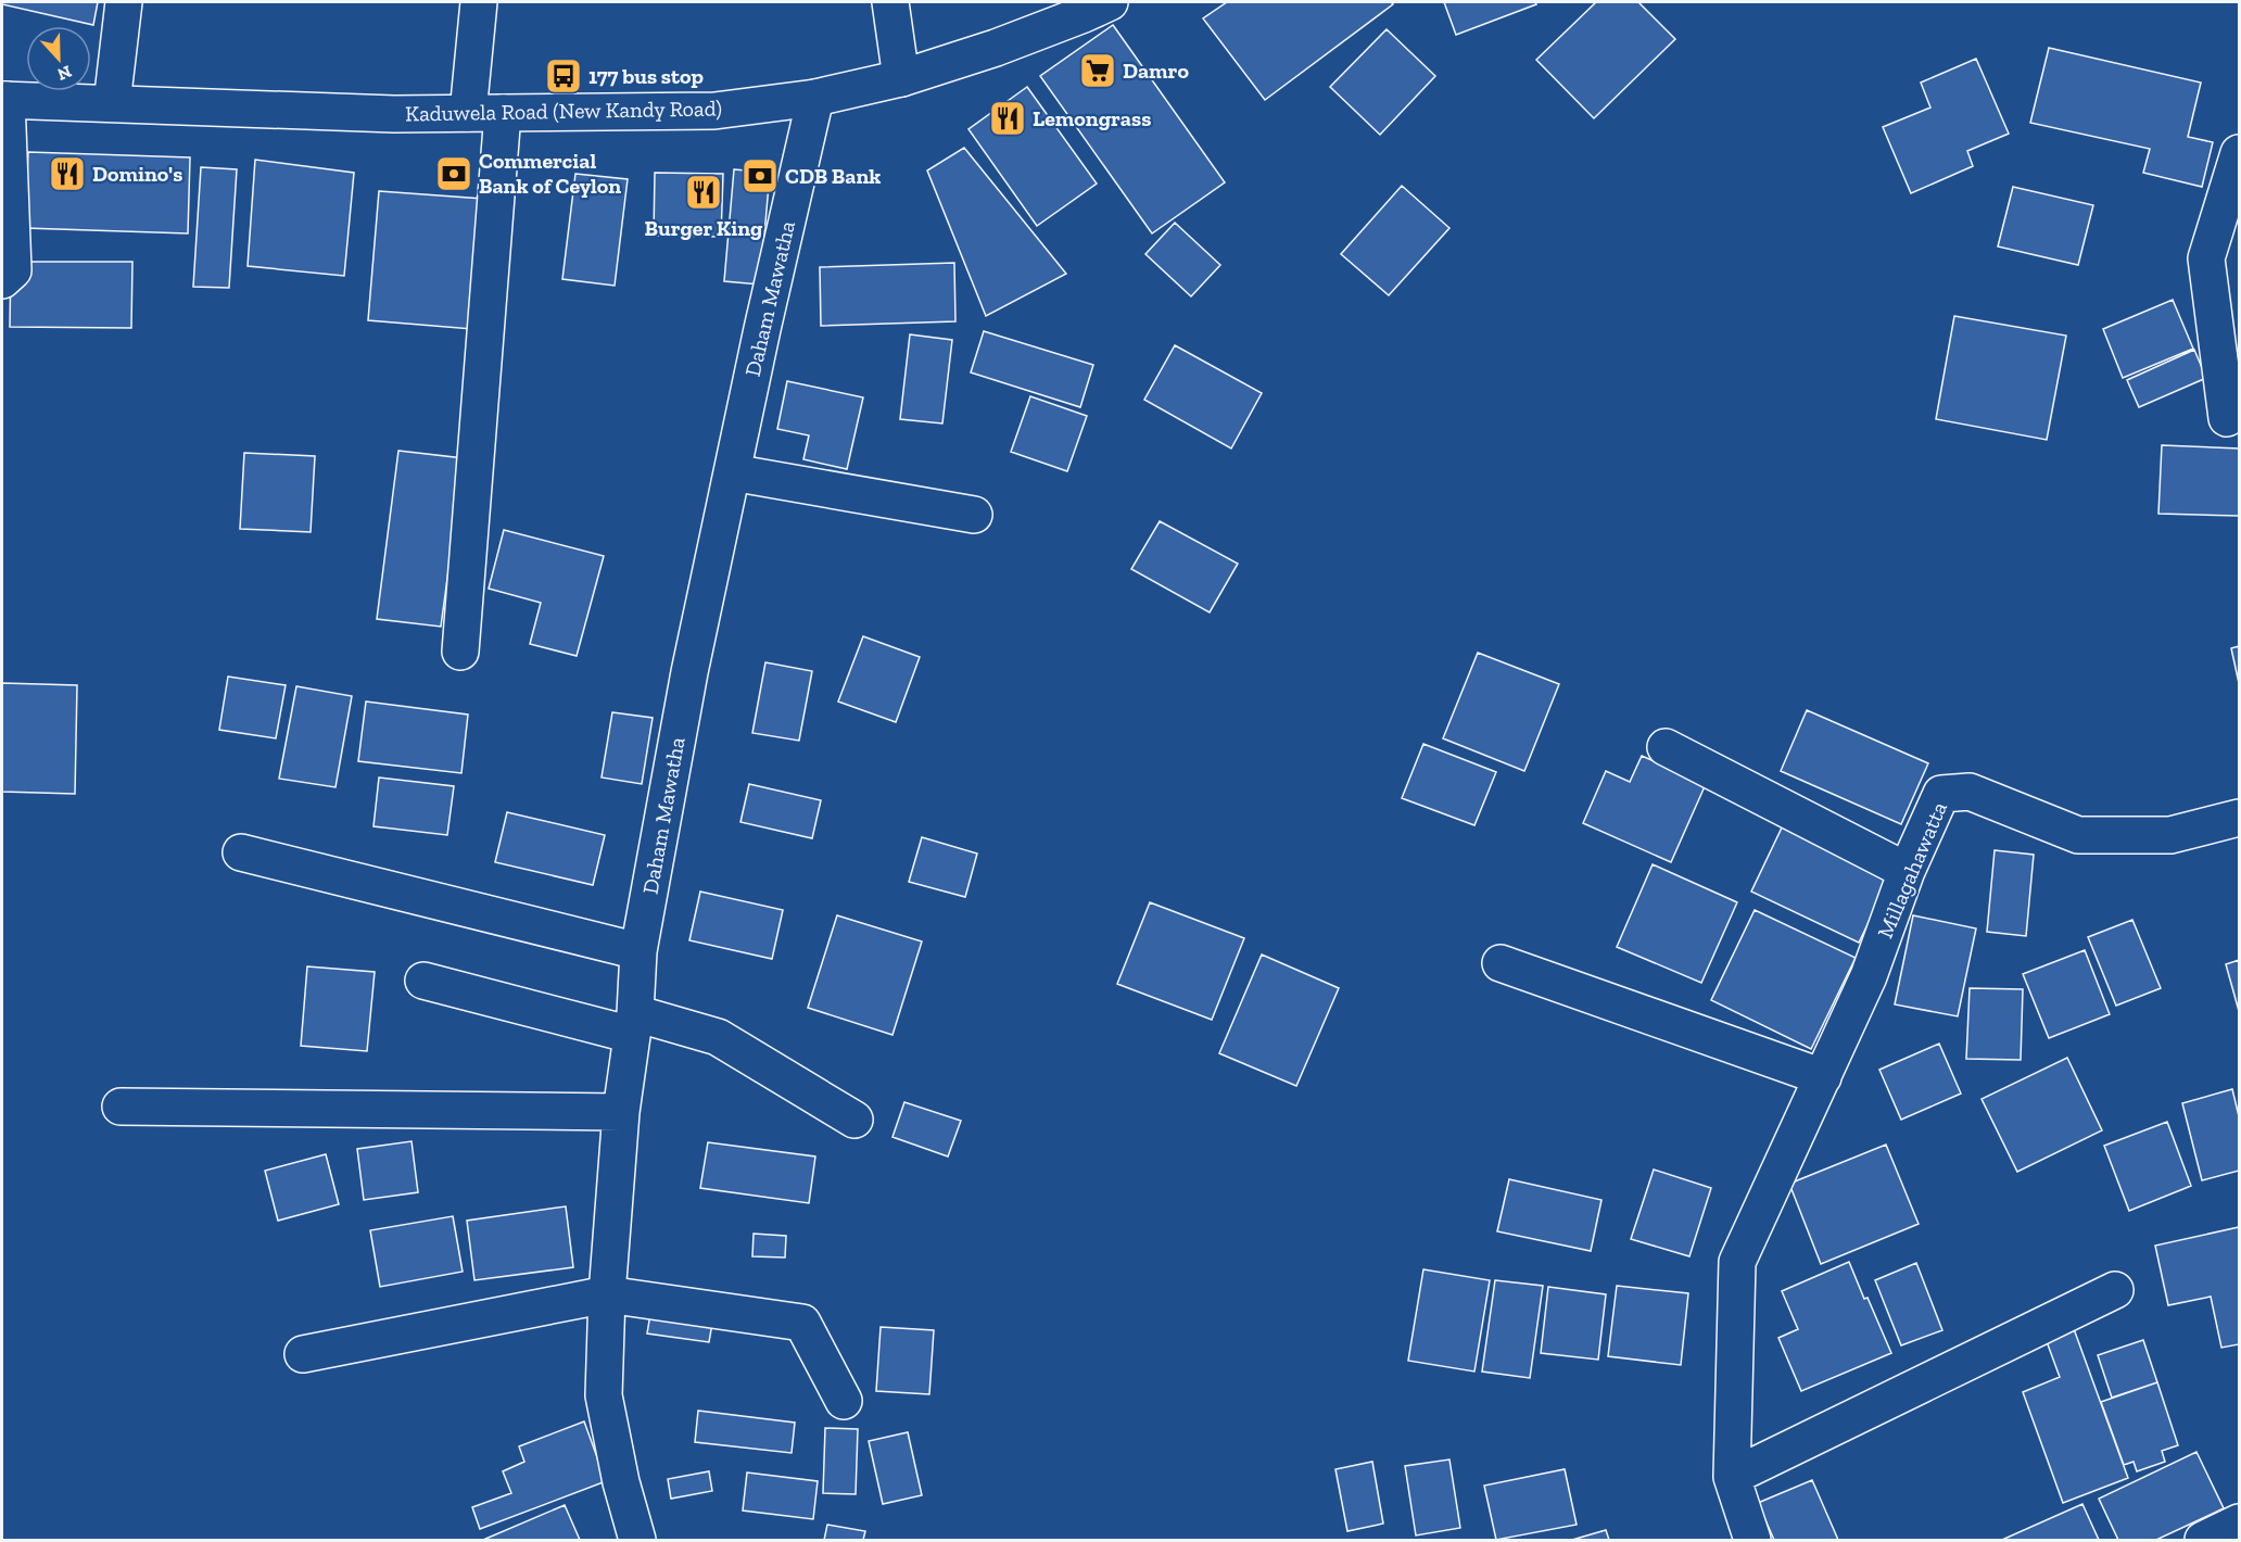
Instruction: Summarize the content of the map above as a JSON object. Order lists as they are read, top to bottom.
{
  "streets": {
    "street": ["Kaduwela Road (New Kandy Road)", "Daham Mawatha", "Millagahawatta"]
  },
  "crossings": [
    ["Kaduwela Road (New Kandy Road)", "Daham Mawatha"]
  ],
  "places": {
    "supermarket": ["Damro"],
    "bus stop": ["177 bus stop"],
    "restaurant": ["Lemongrass", "Domino's", "Burger King"],
    "bank": ["Commercial Bank of Ceylon", "CDB Bank"]
  },
  "north": "bottom"
}
